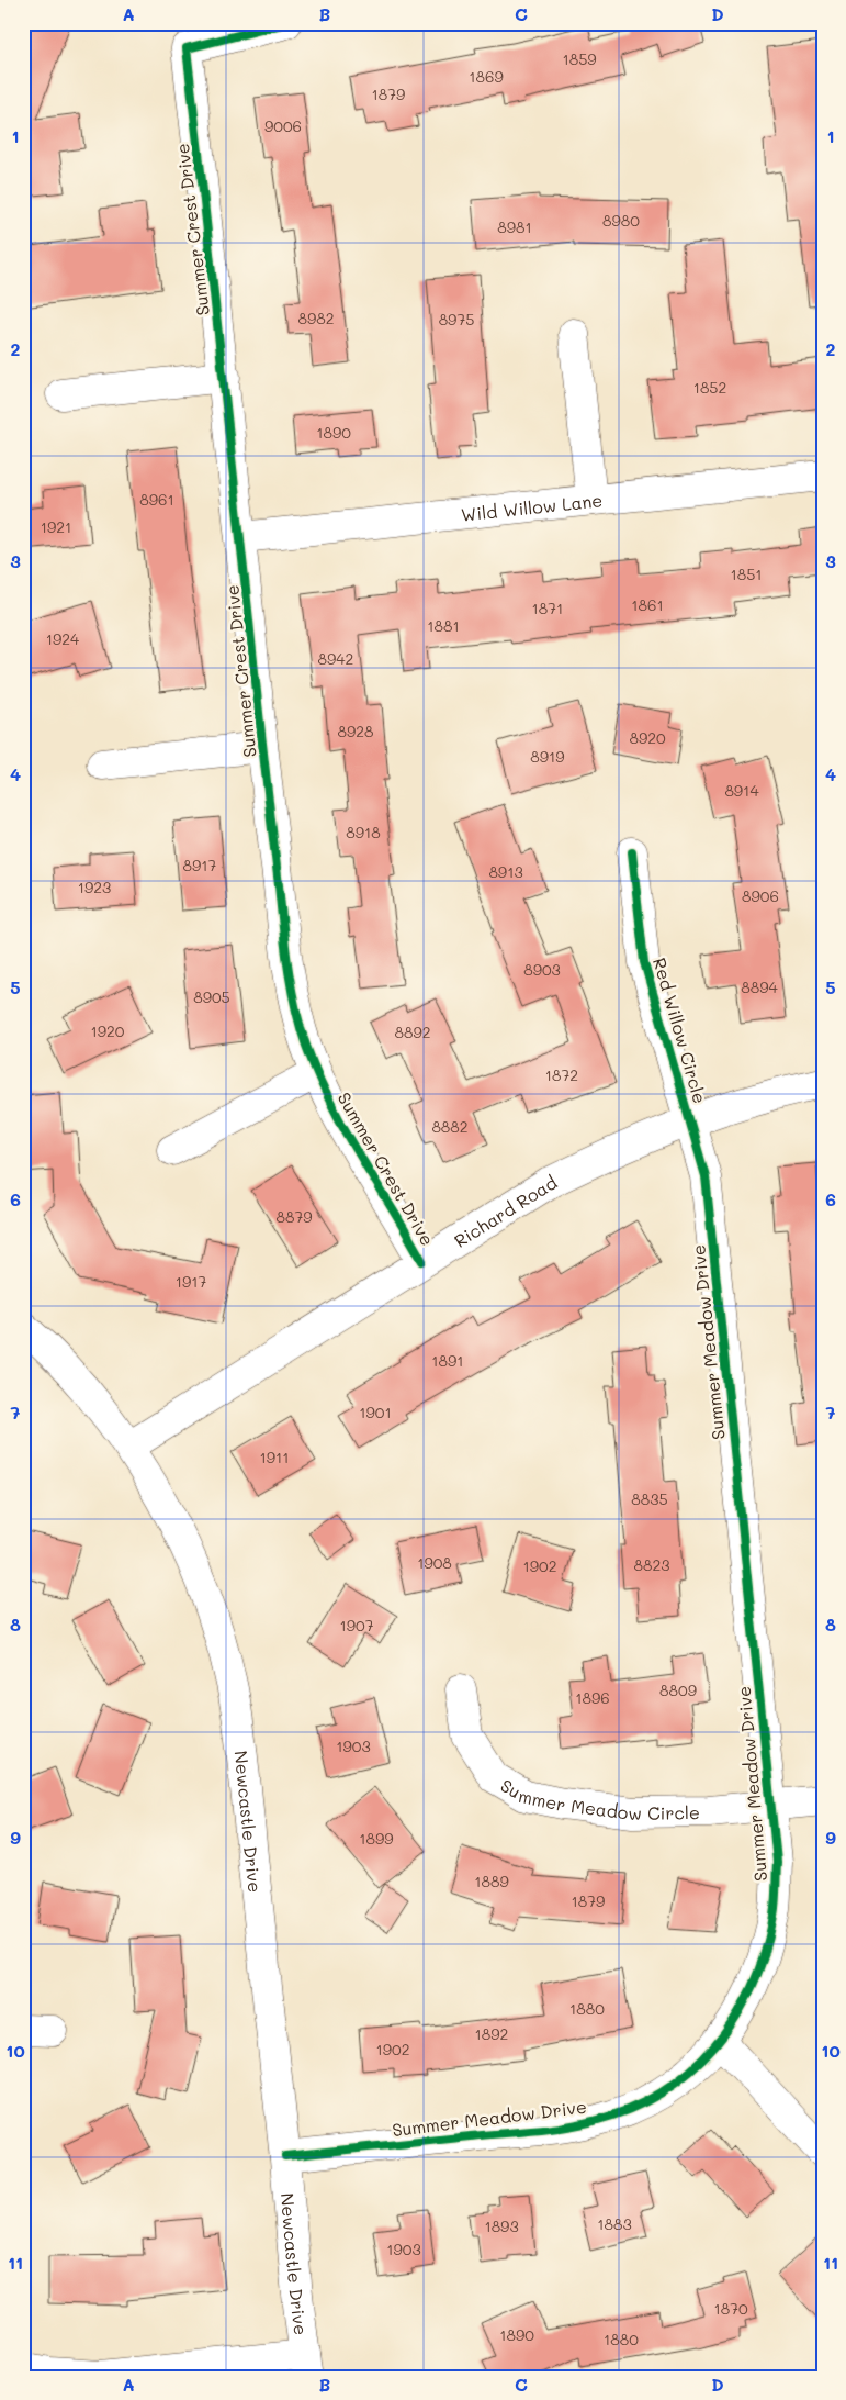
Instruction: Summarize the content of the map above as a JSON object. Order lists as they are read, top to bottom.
{
  "streets": {
    "street": [
      "Summer Crest Drive",
      "Wild Willow Lane",
      "Red Willow Circle",
      "Richard Road",
      "Summer Meadow Drive",
      "Summer Meadow Circle",
      "Newcastle Drive"
    ]
  },
  "crossings": [
    ["Summer Crest Drive", "Wild Willow Lane"],
    ["Summer Crest Drive", "Richard Road"],
    ["Red Willow Circle", "Richard Road"],
    ["Red Willow Circle", "Summer Meadow Drive"],
    ["Richard Road", "Summer Meadow Drive"],
    ["Richard Road", "Newcastle Drive"],
    ["Summer Meadow Drive", "Summer Meadow Circle"],
    ["Summer Meadow Drive", "Newcastle Drive"]
  ],
  "house_numbers": [
    "1859",
    "1869",
    "1879",
    "9006",
    "8980",
    "8981",
    "8982",
    "8975",
    "1852",
    "1890",
    "8961",
    "1921",
    "1851",
    "1861",
    "1871",
    "1881",
    "1924",
    "8942",
    "8928",
    "8920",
    "8919",
    "8914",
    "8918",
    "8917",
    "8913",
    "1923",
    "8906",
    "8903",
    "8894",
    "8905",
    "1920",
    "8892",
    "1872",
    "8882",
    "8879",
    "1917",
    "1891",
    "1901",
    "1911",
    "8835",
    "1908",
    "8823",
    "1902",
    "1907",
    "8809",
    "1896",
    "1903",
    "1899",
    "1889",
    "1879",
    "1880",
    "1892",
    "1902",
    "1883",
    "1893",
    "1903",
    "1870",
    "1890",
    "1880"
  ],
  "grid": {
    "columns": [
      "A",
      "B",
      "C",
      "D"
    ],
    "rows": [
      "1",
      "2",
      "3",
      "4",
      "5",
      "6",
      "7",
      "8",
      "9",
      "10",
      "11"
    ]
  }
}
